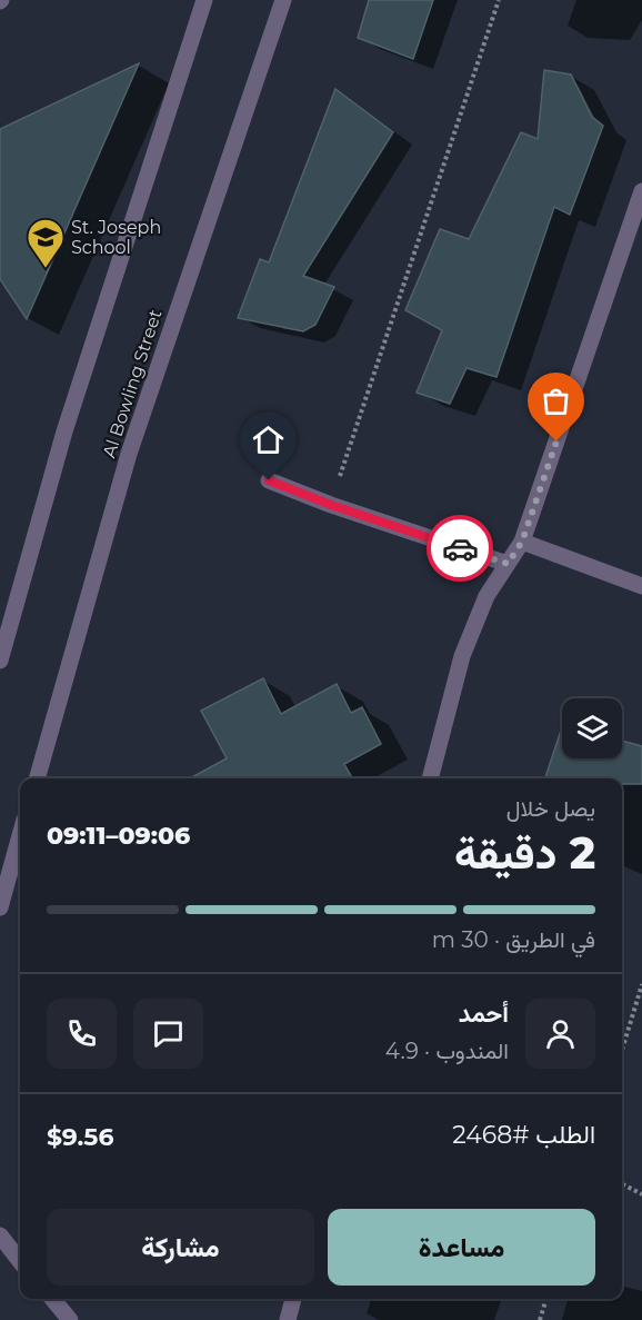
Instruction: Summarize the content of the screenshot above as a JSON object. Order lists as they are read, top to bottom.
{
  "streets": {
    "street": ["Al Bowling Street"]
  },
  "places": {
    "school or university": ["St. Joseph School"]
  },
  "page": {
    "heading": ["2 دقيقة", "يصل خلال", "09:06–09:11"],
    "panel": [
      "أحمد",
      "المندوب · 4.9",
      "الطلب #2468",
      "$9.56"
    ],
    "bar": "في الطريق · 30 m",
    "buttons": ["مساعدة", "مشاركة"]
  }
}
